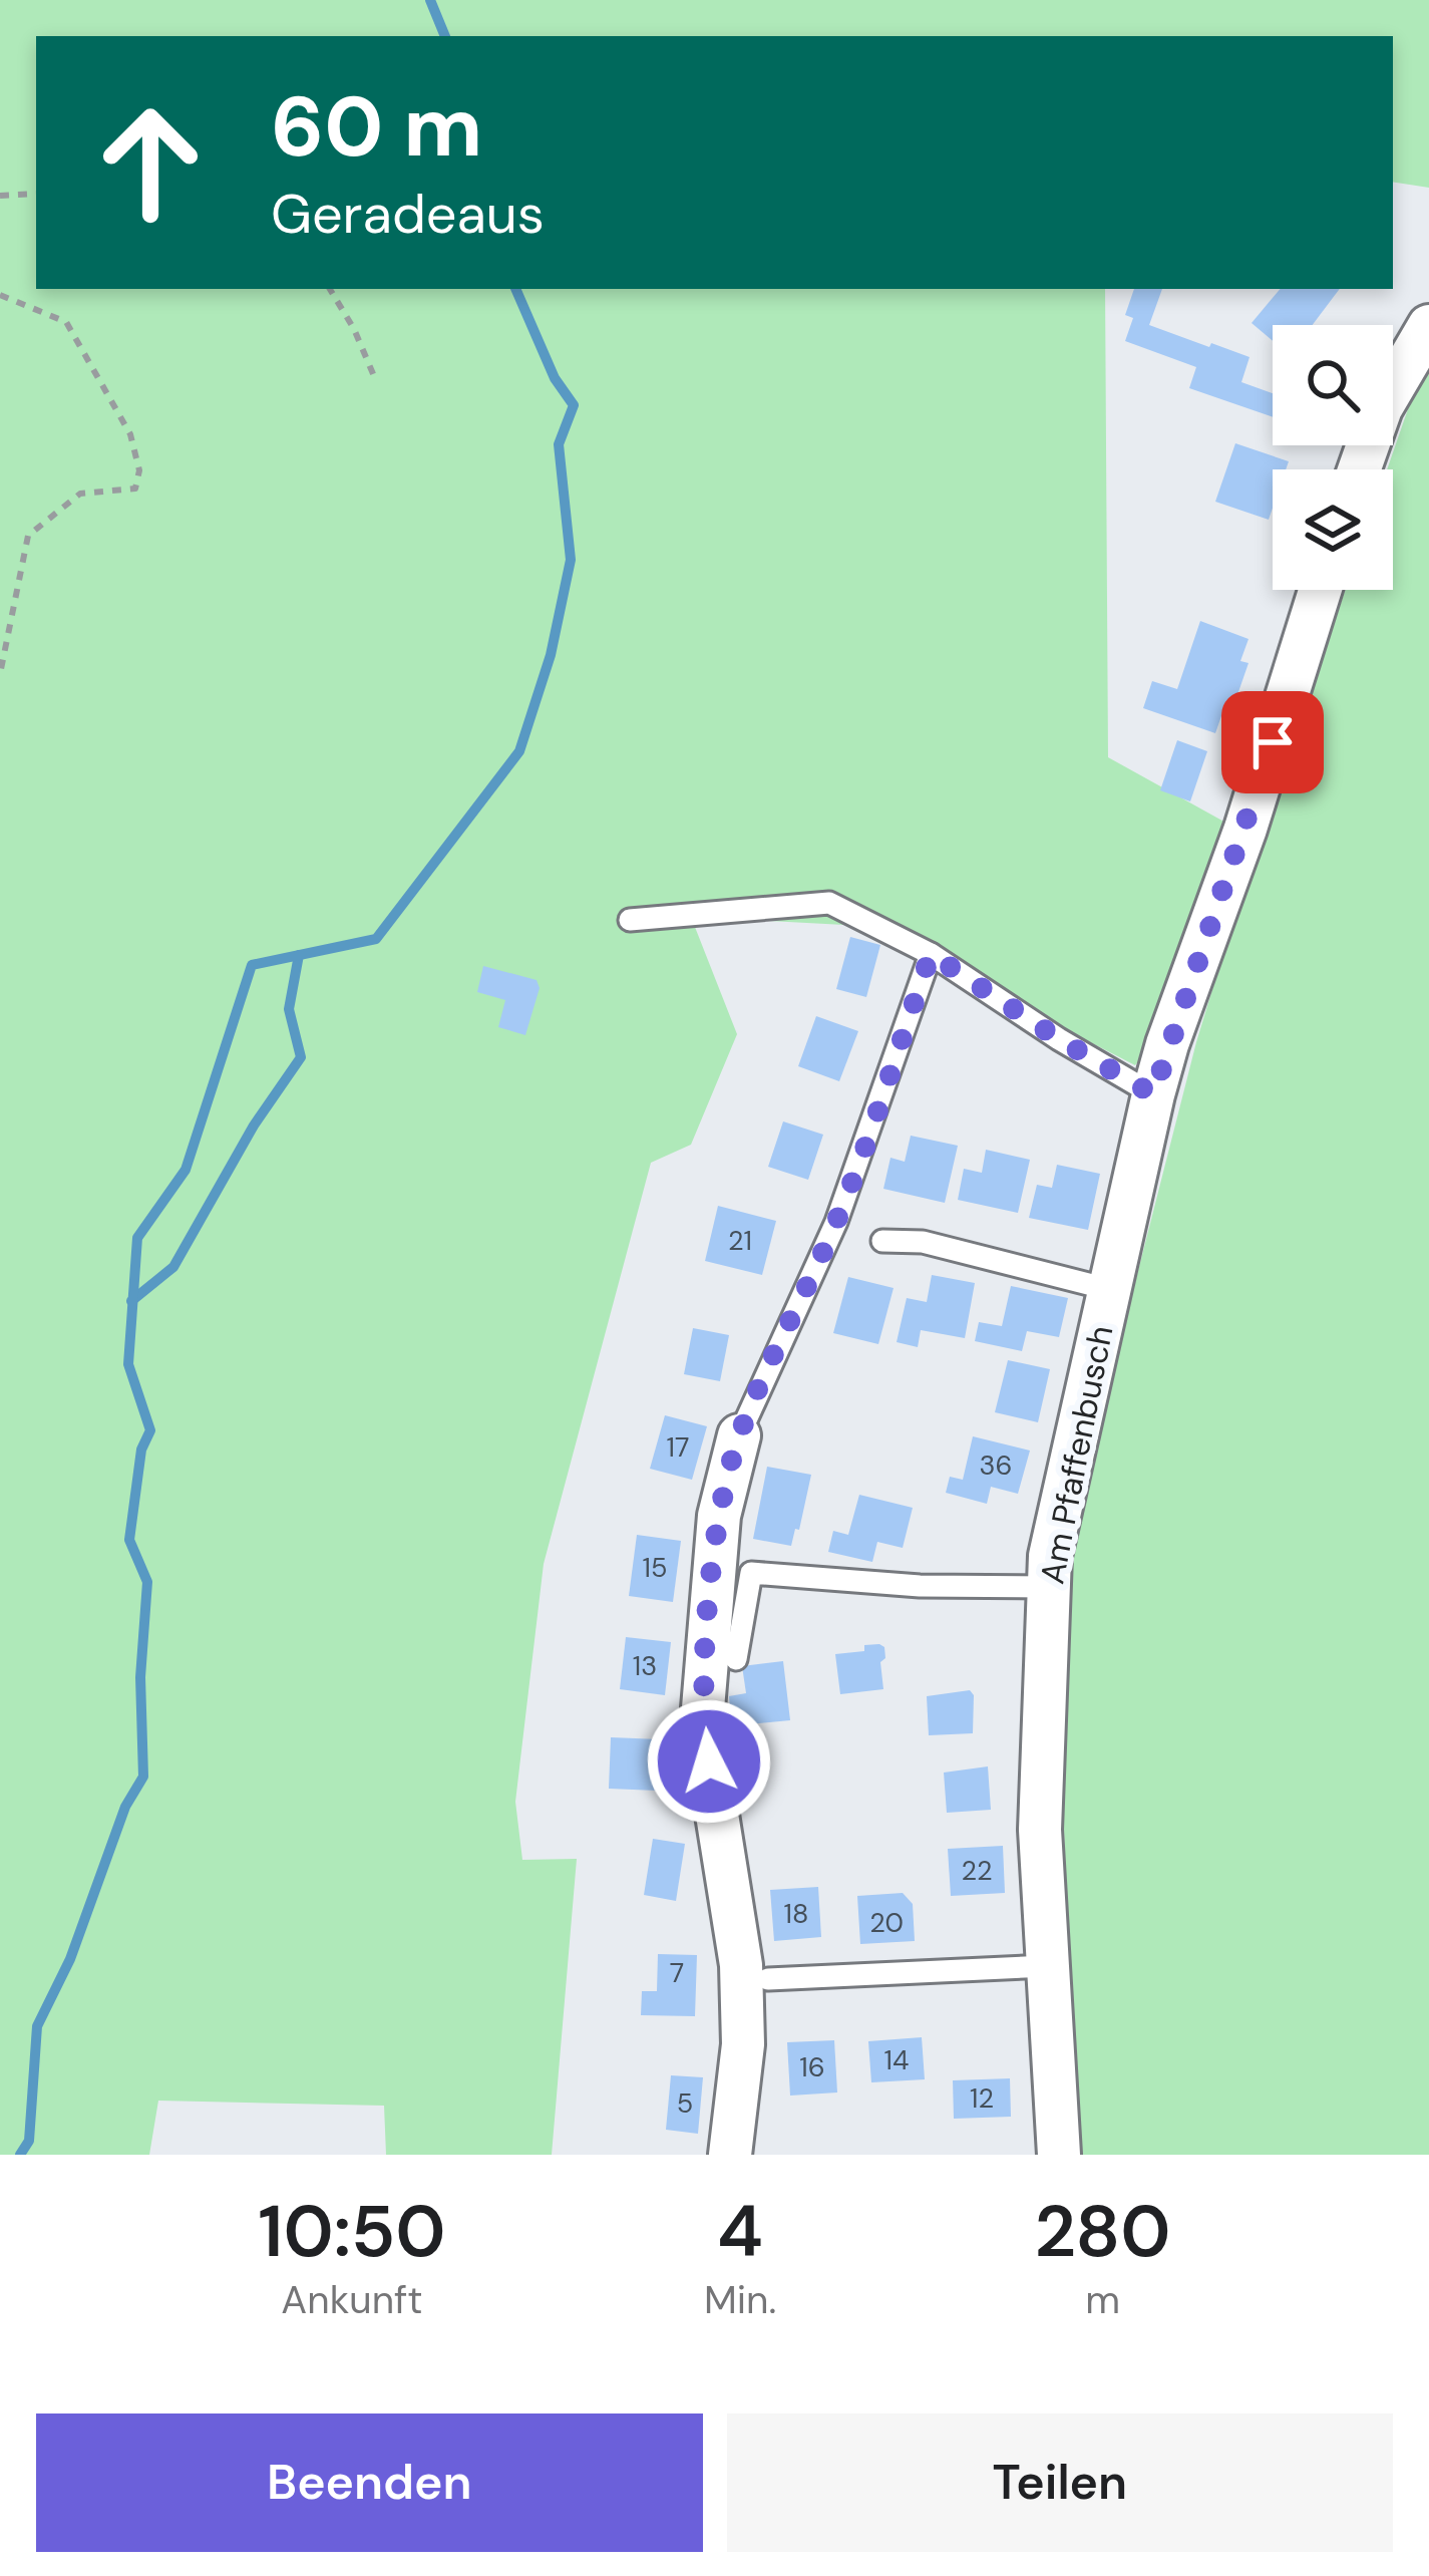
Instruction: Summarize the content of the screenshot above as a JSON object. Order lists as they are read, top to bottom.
{
  "streets": {
    "street": ["Am Pfaffenbusch"]
  },
  "house_numbers": [
    "21",
    "17",
    "36",
    "15",
    "13",
    "22",
    "18",
    "20",
    "7",
    "14",
    "16",
    "12",
    "5"
  ],
  "page": {
    "turn": ["60 m", "Geradeaus"],
    "eta": [
      "10:50",
      "Ankunft",
      "4",
      "Min.",
      "280",
      "m"
    ],
    "buttons": ["Beenden", "Teilen"]
  }
}
